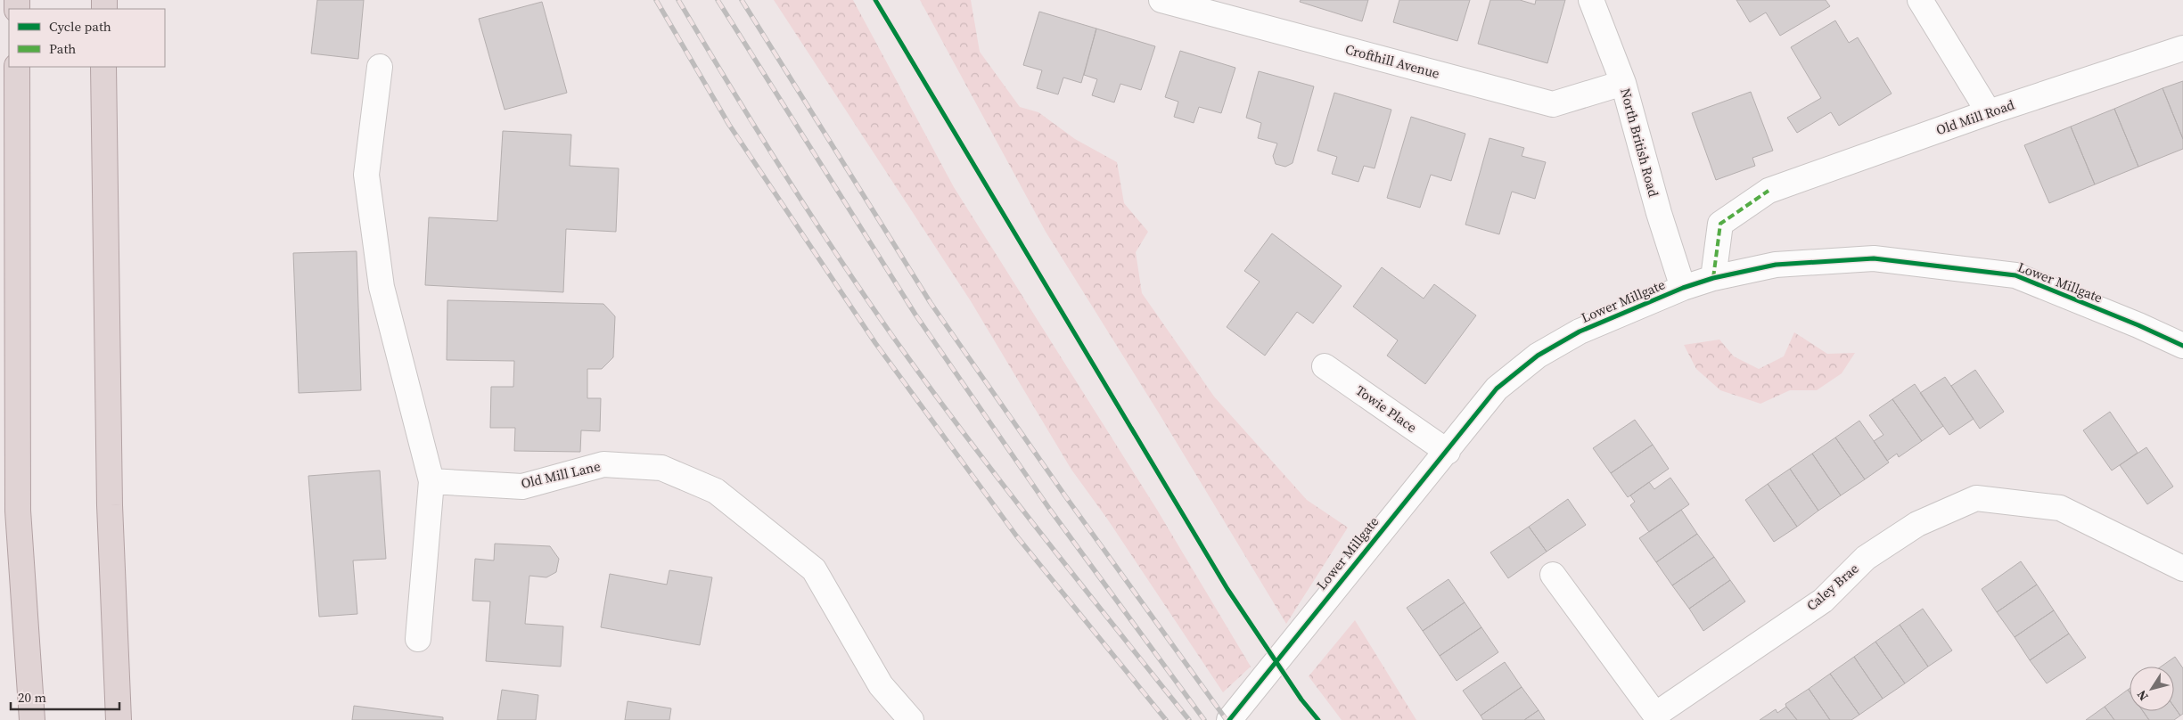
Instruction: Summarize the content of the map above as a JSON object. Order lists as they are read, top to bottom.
{
  "streets": {
    "street": [
      "Crofthill Avenue",
      "Old Mill Road",
      "North British Road",
      "Lower Millgate",
      "Towie Place",
      "Old Mill Lane",
      "Caley Brae"
    ]
  },
  "crossings": [
    ["Crofthill Avenue", "North British Road"],
    ["Old Mill Road", "Lower Millgate"],
    ["North British Road", "Lower Millgate"],
    ["Lower Millgate", "Towie Place"]
  ],
  "legend": ["Cycle path", "Path"],
  "scale_bar": "20 m",
  "north": "bottom left"
}
